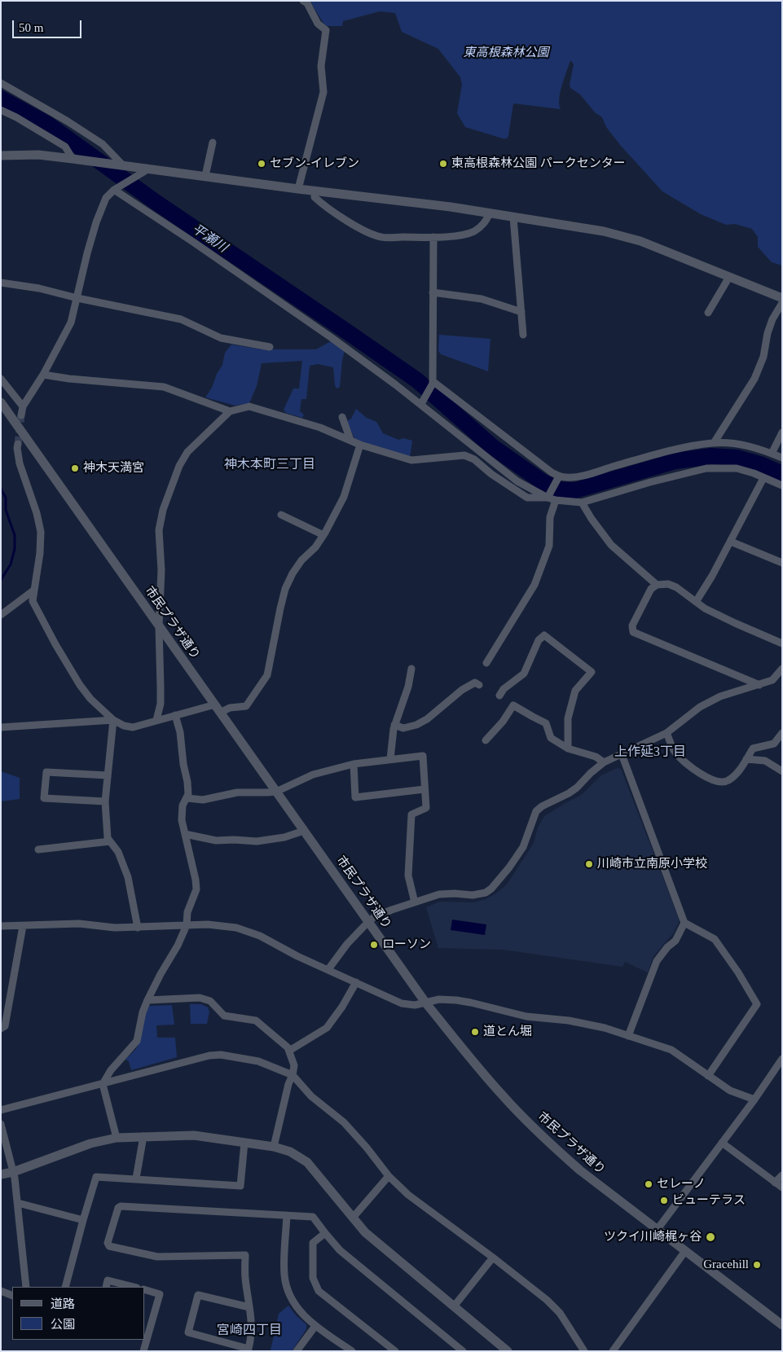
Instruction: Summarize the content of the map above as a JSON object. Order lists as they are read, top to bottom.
{
  "streets": {
    "street": ["市民プラザ通り"]
  },
  "districts": ["神木本町三丁目", "上作延3丁目", "宮崎四丁目"],
  "water": ["平瀬川"],
  "parks": ["東高根森林公園"],
  "places": [
    "セブン-イレブン",
    "東高根森林公園 パークセンター",
    "神木天満宮",
    "川崎市立南原小学校",
    "ローソン",
    "道とん堀",
    "セレーノ",
    "ビューテラス",
    "ツクイ川崎梶ヶ谷",
    "Gracehill"
  ],
  "legend": ["道路", "公園"],
  "scale_bar": "50 m"
}
